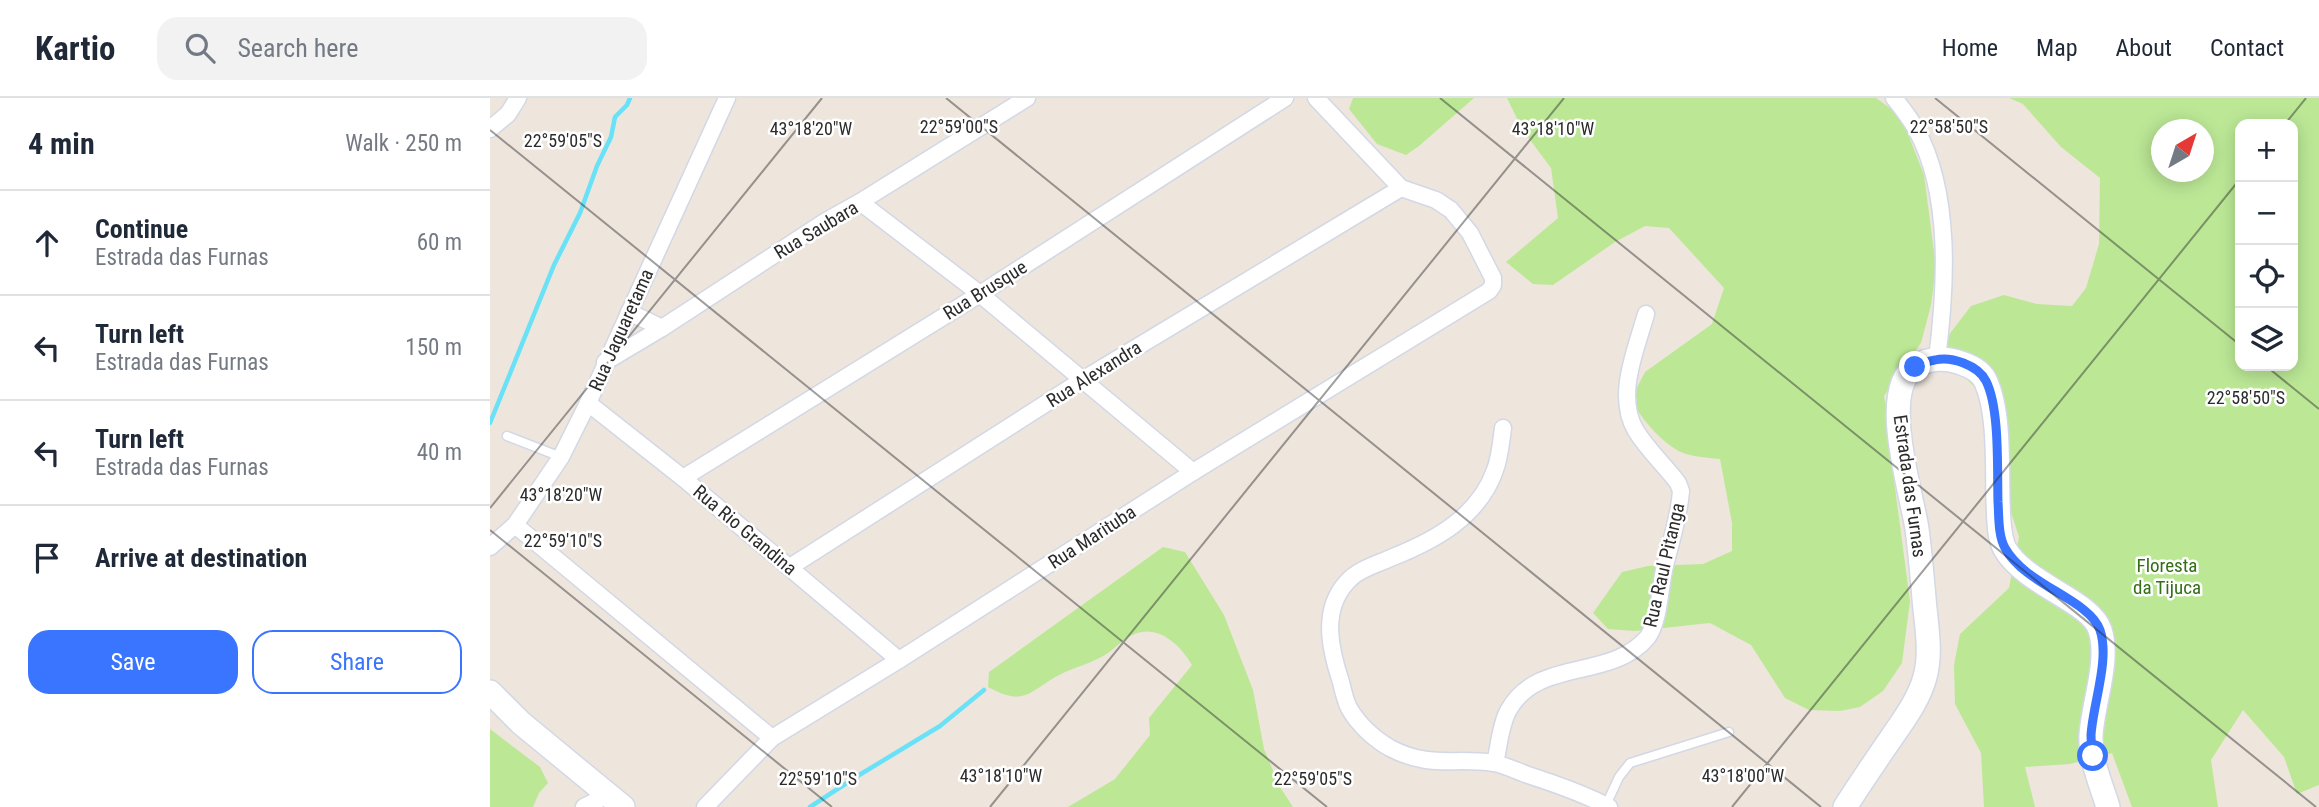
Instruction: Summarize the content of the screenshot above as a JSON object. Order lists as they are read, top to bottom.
{
  "streets": {
    "main road": ["Estrada das Furnas"],
    "street": [
      "Rua Saubara",
      "Rua Brusque",
      "Rua Jaguaretama",
      "Rua Alexandra",
      "Rua Rio Grandina",
      "Rua Marituba",
      "Rua Raul Pitanga"
    ]
  },
  "crossings": [
    ["Rua Saubara", "Rua Jaguaretama"],
    ["Rua Brusque", "Rua Rio Grandina"],
    ["Rua Jaguaretama", "Rua Rio Grandina"],
    ["Rua Alexandra", "Rua Rio Grandina"],
    ["Rua Alexandra", "Rua Marituba"],
    ["Rua Rio Grandina", "Rua Marituba"]
  ],
  "parks": ["Floresta da Tijuca"],
  "north": "top right",
  "page": {
    "header": "Kartio",
    "search": "Search here",
    "nav": [
      "Home",
      "Map",
      "About",
      "Contact"
    ],
    "heading": ["4 min", "Walk · 250 m"],
    "map_buttons": ["+", "−"],
    "list": [
      ["Continue", "Estrada das Furnas", "60 m"],
      ["Turn left", "Estrada das Furnas", "150 m"],
      ["Turn left", "Estrada das Furnas", "40 m"],
      "Arrive at destination"
    ],
    "buttons": ["Save", "Share"]
  },
  "coordinates": [
    "22°59'00\"S",
    "22°58'50\"S",
    "43°18'20\"W",
    "43°18'10\"W",
    "22°59'05\"S",
    "22°59'10\"S",
    "43°18'00\"W"
  ]
}
